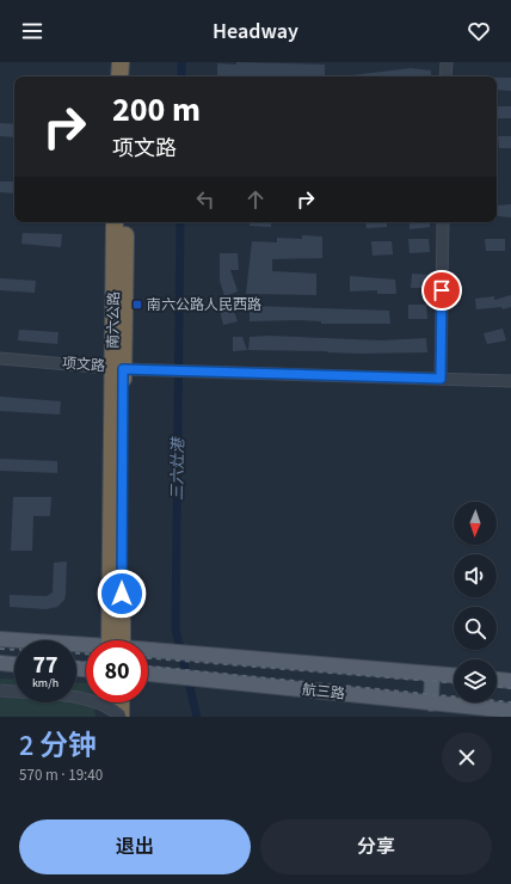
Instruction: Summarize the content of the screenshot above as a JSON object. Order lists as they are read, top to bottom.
{
  "streets": {
    "highway": ["南六公路"],
    "main road": ["航三路"],
    "street": ["项文路"]
  },
  "crossings": [
    ["南六公路", "项文路"]
  ],
  "water": ["三六灶港"],
  "places": {
    "transit": ["南六公路人民西路"]
  },
  "north": "bottom",
  "page": {
    "header": "Headway",
    "turn": ["200 m", "项文路"],
    "speed": "77 km/h",
    "limit": "80",
    "heading": ["2 分钟", "570 m · 19:40"],
    "buttons": ["退出", "分享"]
  }
}
